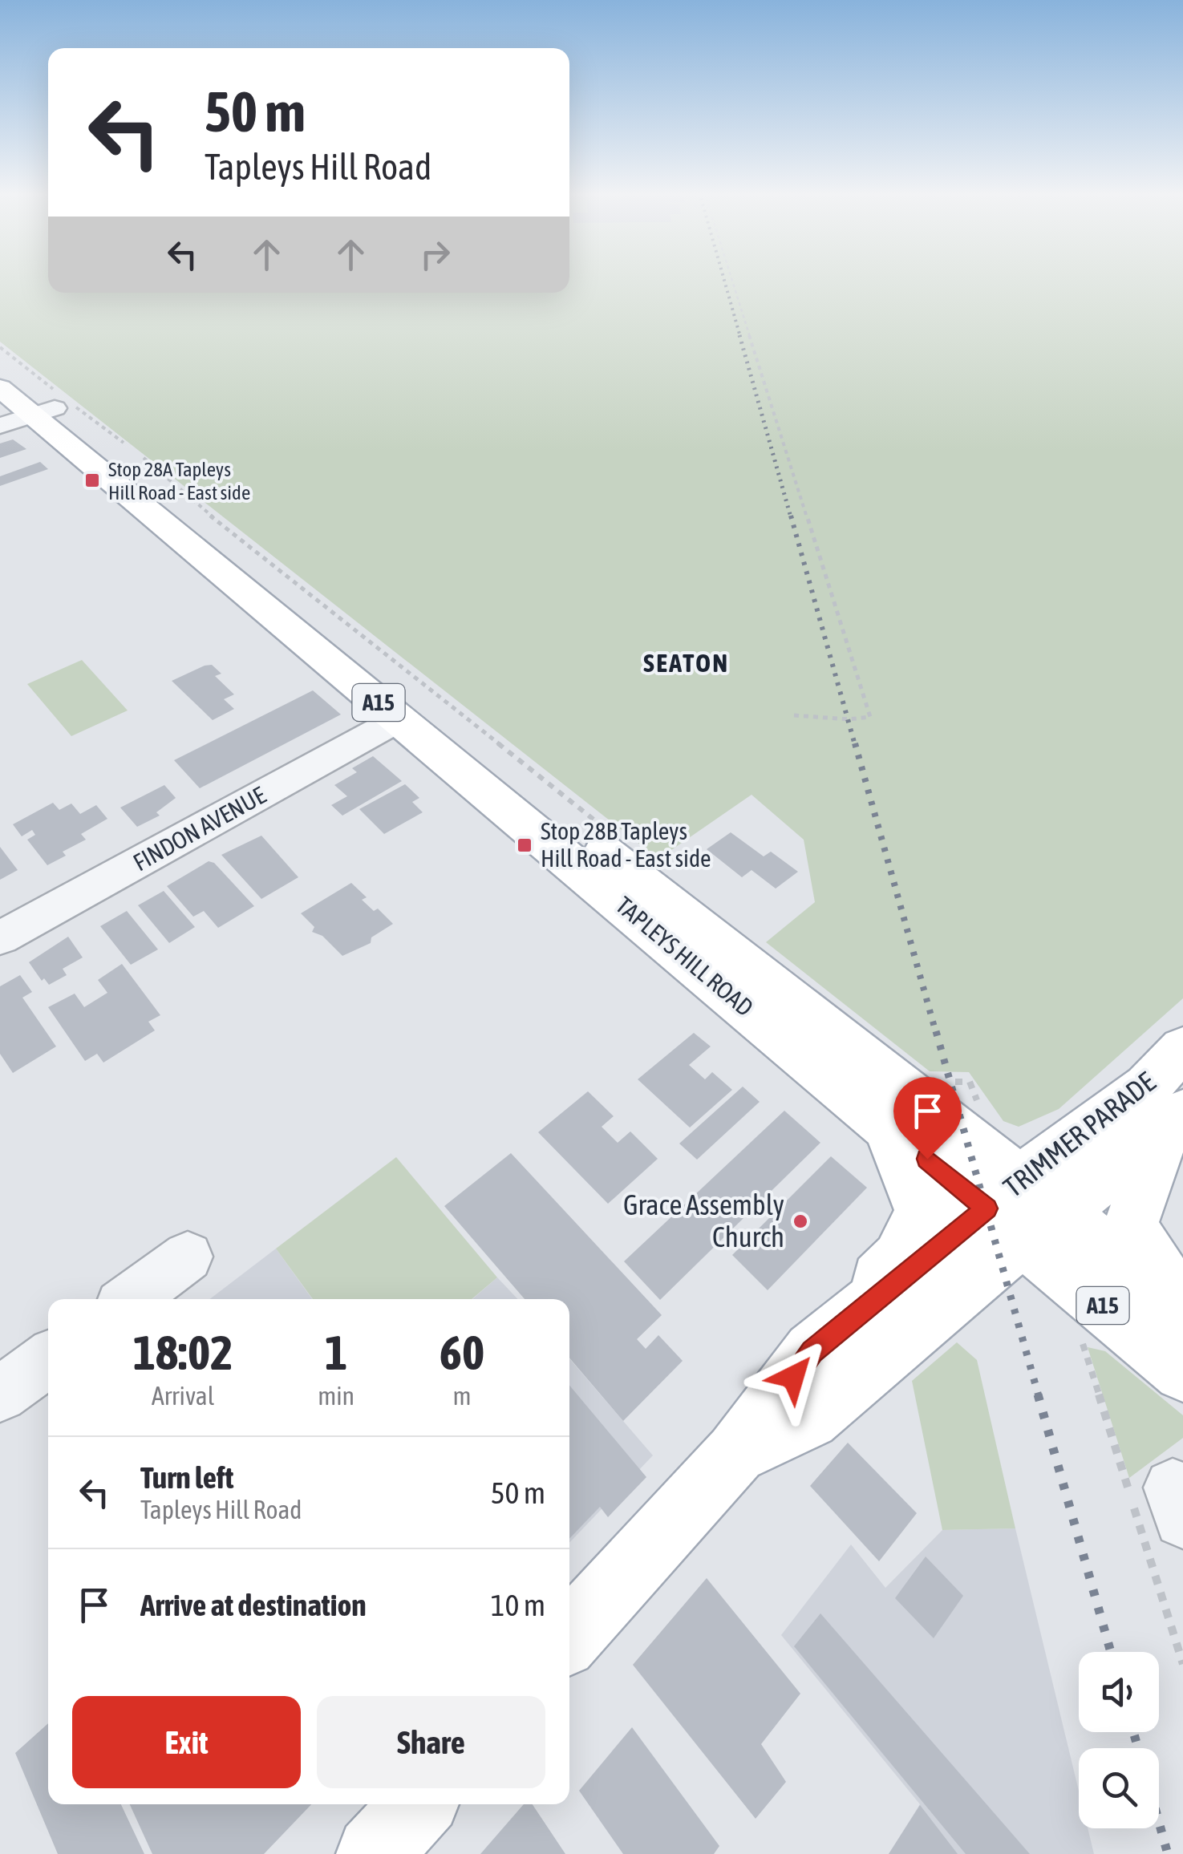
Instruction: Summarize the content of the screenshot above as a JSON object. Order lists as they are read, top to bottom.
{
  "streets": {
    "main road": ["A15", "TAPLEYS HILL ROAD", "TRIMMER PARADE"],
    "street": ["FINDON AVENUE"]
  },
  "crossings": [
    ["FINDON AVENUE", "TAPLEYS HILL ROAD"],
    ["TAPLEYS HILL ROAD", "TRIMMER PARADE"]
  ],
  "districts": ["SEATON"],
  "places": {
    "transit": ["Stop 28A Tapleys Hill Road - East side", "Stop 28B Tapleys Hill Road - East side"],
    "other": ["Grace Assembly Church"]
  },
  "page": {
    "turn": ["50 m", "Tapleys Hill Road"],
    "eta": [
      "18:02",
      "Arrival",
      "1",
      "min",
      "60",
      "m"
    ],
    "list": [
      {
        "name": "Turn left",
        "note": "Tapleys Hill Road",
        "value": "50 m"
      },
      {
        "name": "Arrive at destination",
        "value": "10 m"
      }
    ],
    "buttons": ["Exit", "Share"]
  }
}
